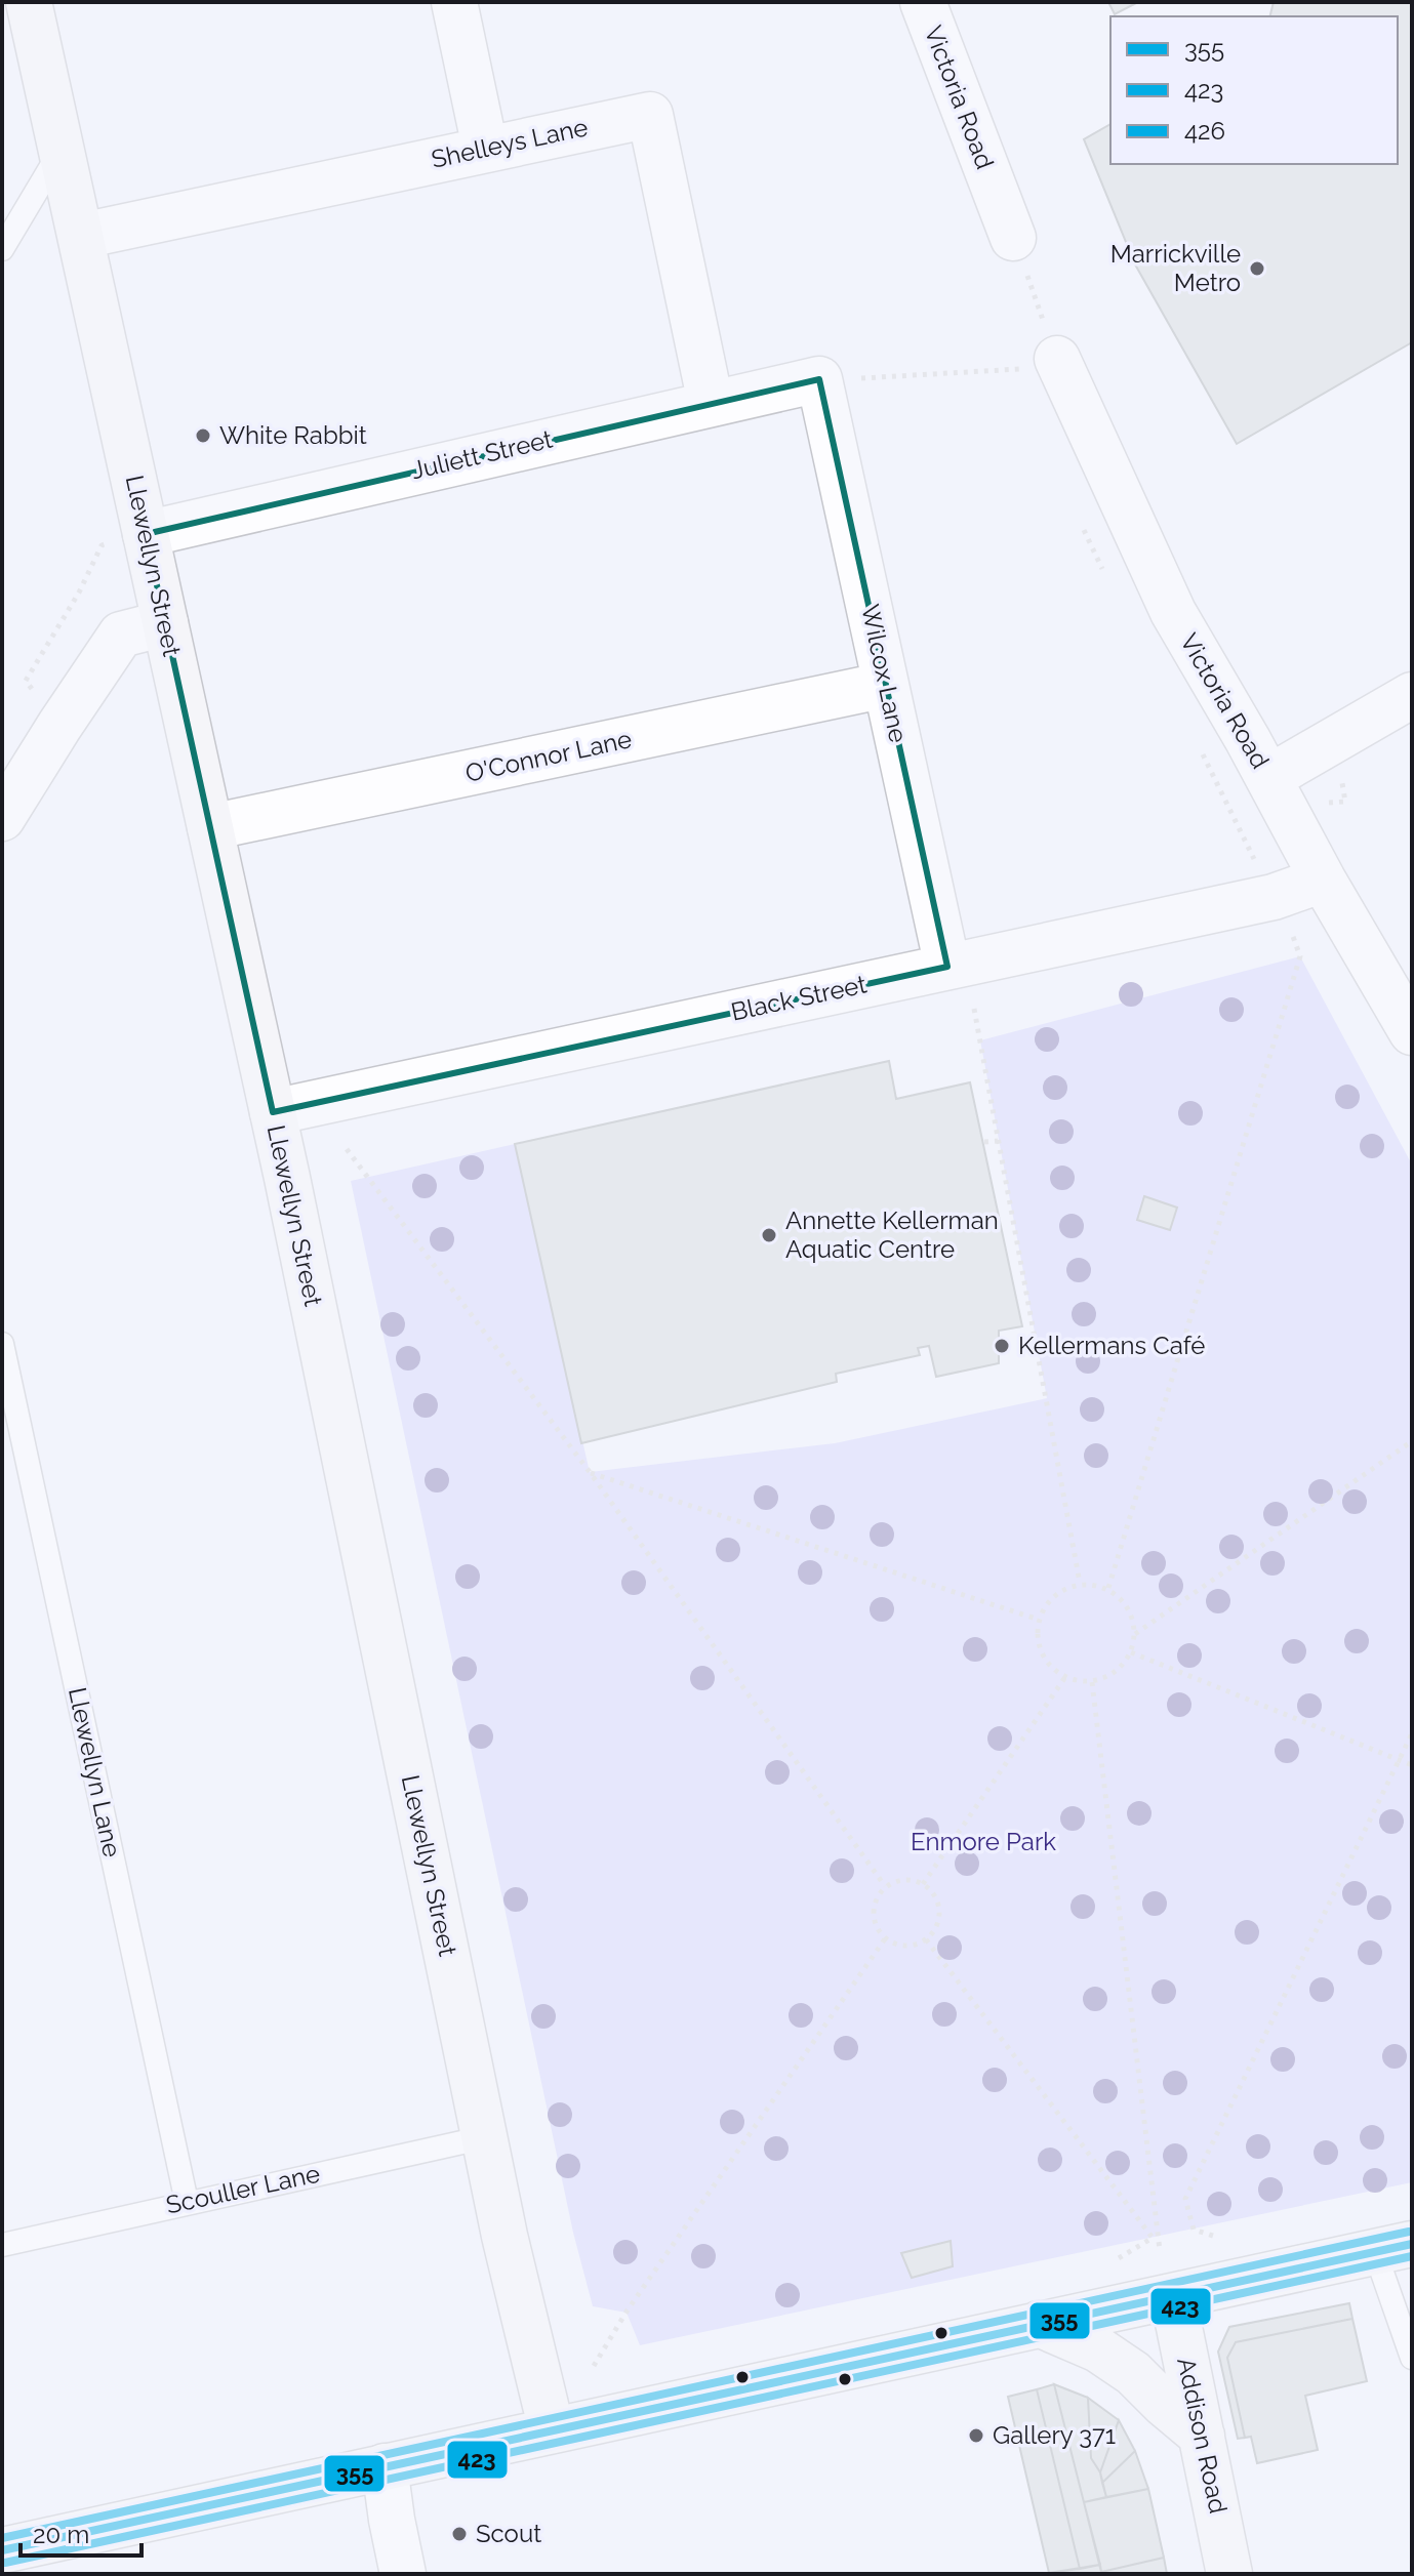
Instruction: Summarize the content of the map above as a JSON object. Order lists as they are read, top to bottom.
{
  "streets": {
    "street": [
      "Victoria Road",
      "Shelleys Lane",
      "Juliett Street",
      "Llewellyn Street",
      "Wilcox Lane",
      "O'Connor Lane",
      "Black Street",
      "Addison Road"
    ],
    "lane": ["Llewellyn Lane", "Scouller Lane"]
  },
  "crossings": [
    ["Victoria Road", "Black Street"],
    ["Shelleys Lane", "Juliett Street"],
    ["Shelleys Lane", "Llewellyn Street"],
    ["Juliett Street", "Llewellyn Street"],
    ["Juliett Street", "Wilcox Lane"],
    ["Llewellyn Street", "O'Connor Lane"],
    ["Llewellyn Street", "Black Street"],
    ["Llewellyn Street", "Scouller Lane"],
    ["Wilcox Lane", "O'Connor Lane"],
    ["Wilcox Lane", "Black Street"],
    ["Llewellyn Lane", "Scouller Lane"]
  ],
  "parks": ["Enmore Park"],
  "places": [
    "Marrickville Metro",
    "White Rabbit",
    "Annette Kellerman Aquatic Centre",
    "Kellermans Café",
    "Gallery 371",
    "Scout"
  ],
  "lines": ["transit line 426", "transit line 355", "transit line 423"],
  "legend": ["355", "423", "426"],
  "scale_bar": "20 m"
}
